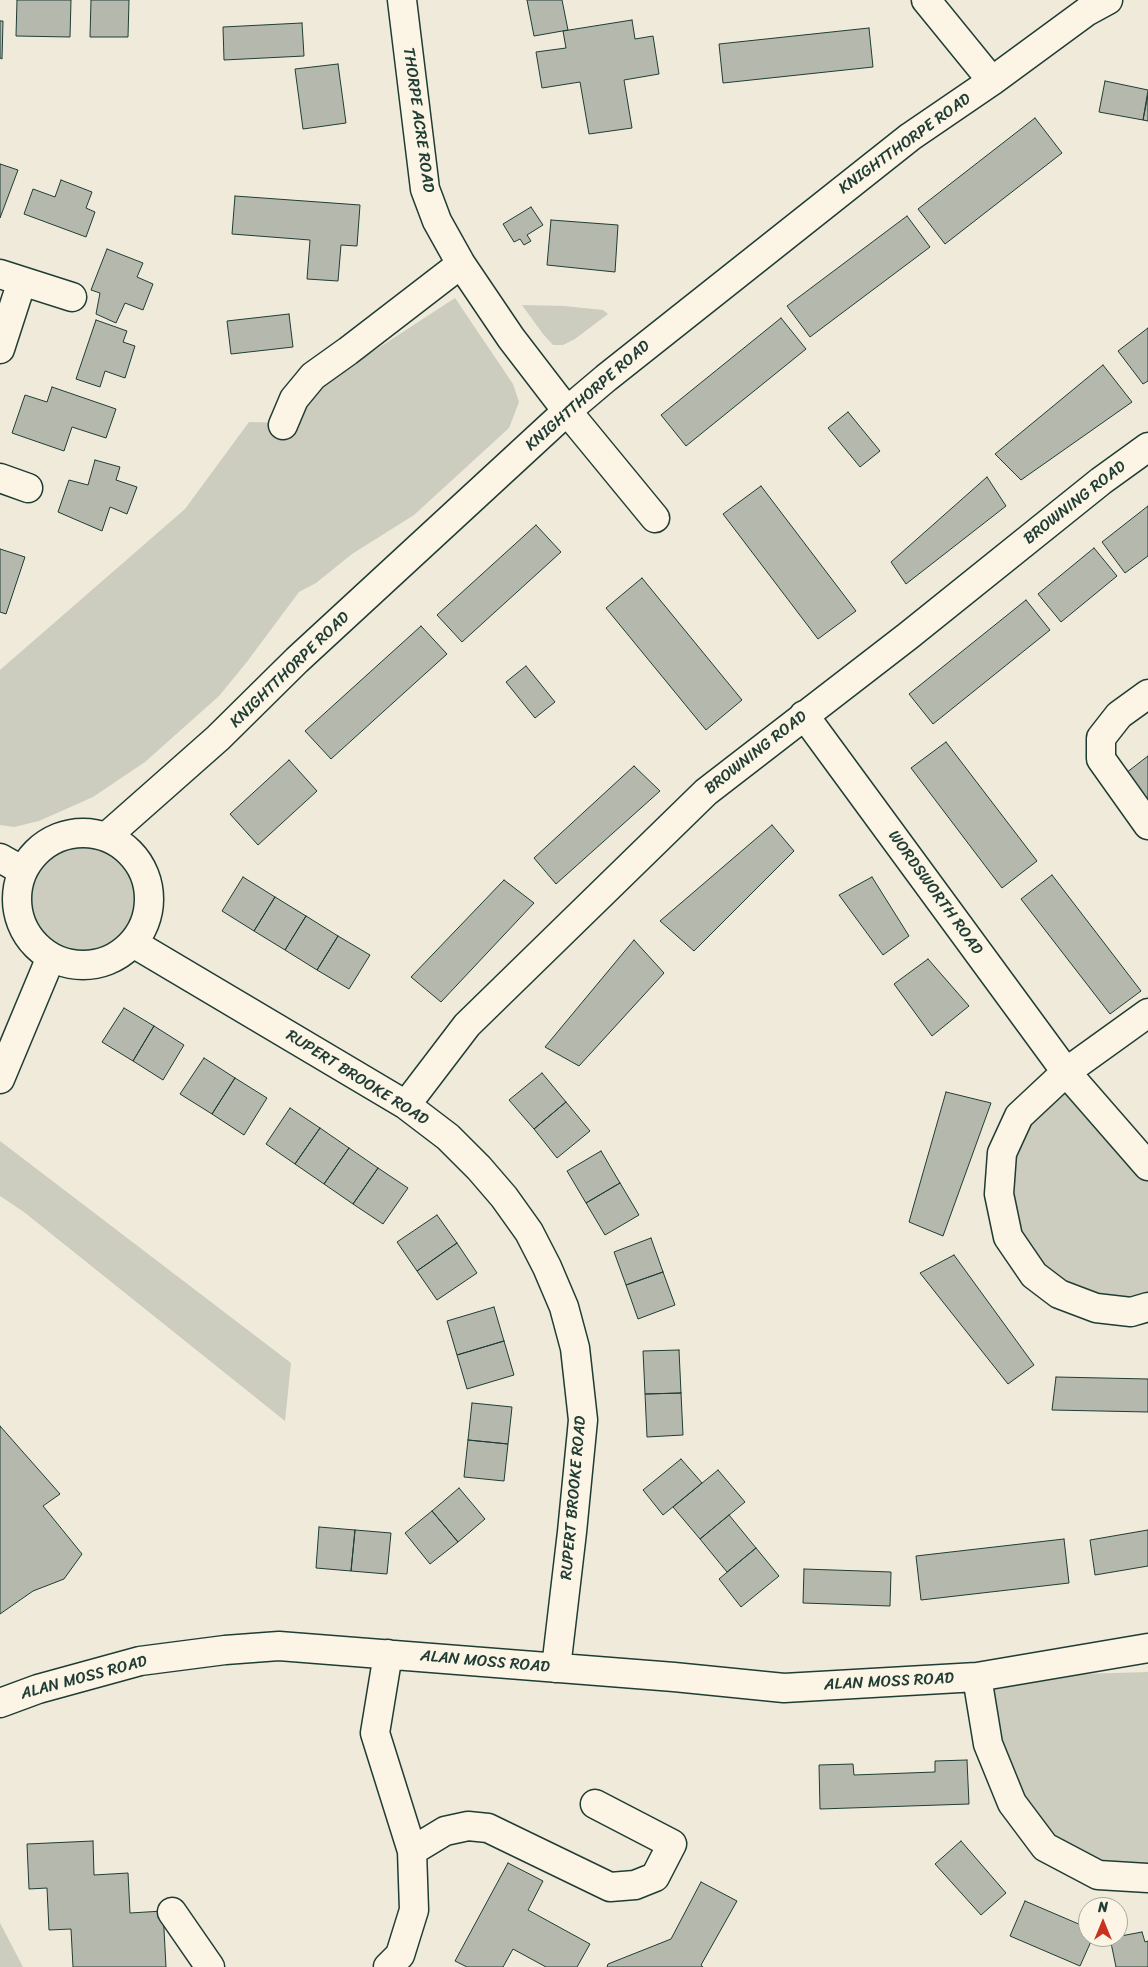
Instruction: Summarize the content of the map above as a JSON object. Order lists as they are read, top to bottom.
{
  "streets": {
    "street": [
      "THORPE ACRE ROAD",
      "KNIGHTTHORPE ROAD",
      "BROWNING ROAD",
      "WORDSWORTH ROAD",
      "RUPERT BROOKE ROAD",
      "ALAN MOSS ROAD"
    ]
  },
  "crossings": [
    ["THORPE ACRE ROAD", "KNIGHTTHORPE ROAD"],
    ["KNIGHTTHORPE ROAD", "RUPERT BROOKE ROAD"],
    ["BROWNING ROAD", "WORDSWORTH ROAD"],
    ["BROWNING ROAD", "RUPERT BROOKE ROAD"],
    ["RUPERT BROOKE ROAD", "ALAN MOSS ROAD"]
  ],
  "north": "top"
}
